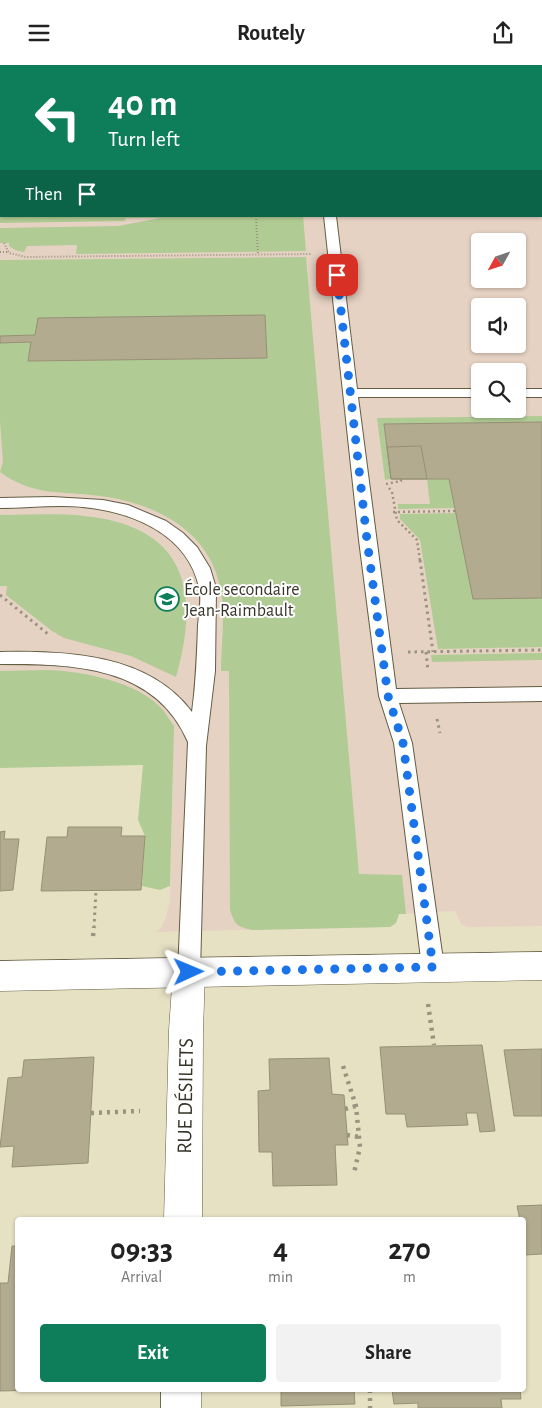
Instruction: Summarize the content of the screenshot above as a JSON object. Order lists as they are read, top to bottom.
{
  "streets": {
    "street": ["RUE DÉSILETS"]
  },
  "places": {
    "school or university": ["École secondaire Jean-Raimbault"]
  },
  "north": "bottom left",
  "page": {
    "header": "Routely",
    "turn": ["40 m", "Turn left"],
    "then": "Then",
    "eta": [
      "09:33",
      "Arrival",
      "4",
      "min",
      "270",
      "m"
    ],
    "buttons": ["Exit", "Share"]
  }
}
